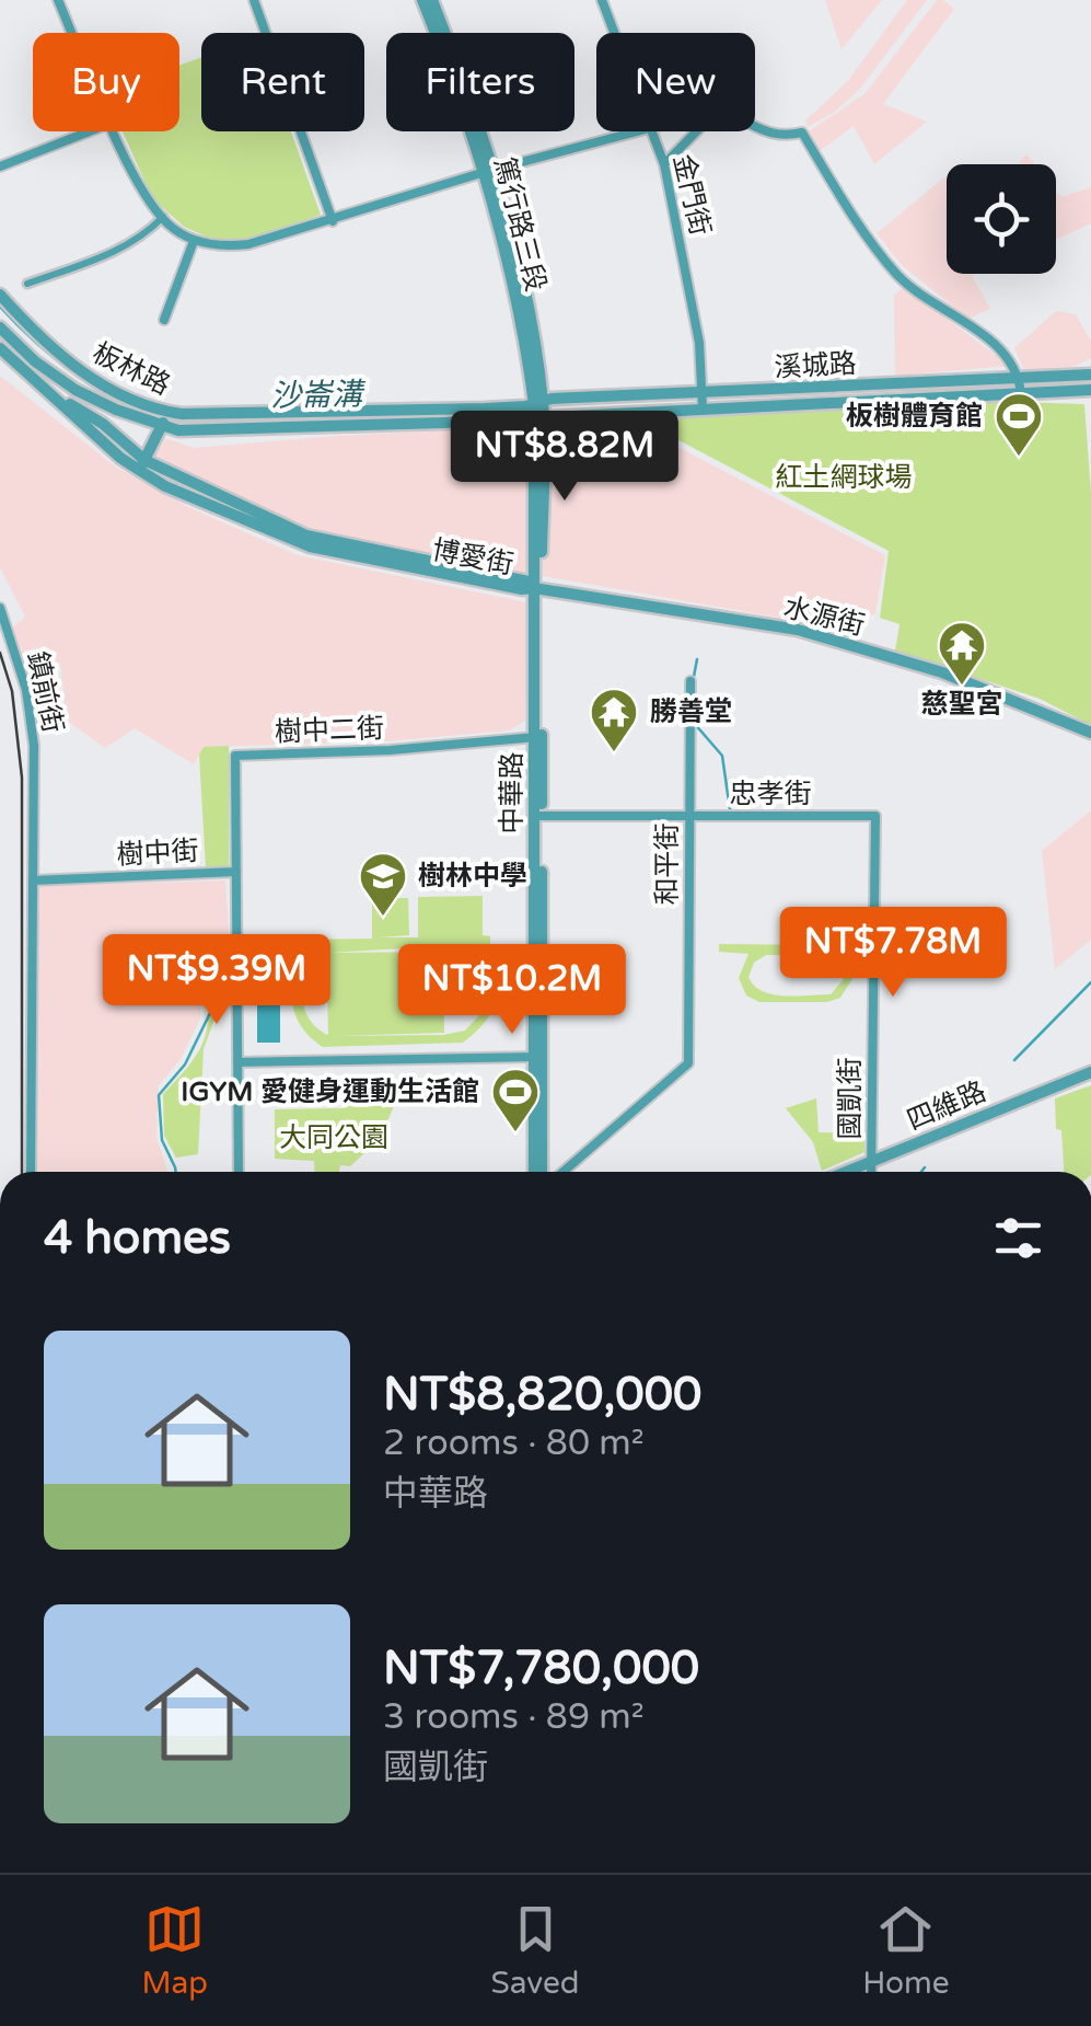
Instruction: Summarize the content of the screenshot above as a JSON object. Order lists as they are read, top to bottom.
{
  "streets": {
    "street": [
      "金門街",
      "篤行路三段",
      "溪城路",
      "板林路",
      "博愛街",
      "水源街",
      "鎮前街",
      "樹中二街",
      "中華路",
      "忠孝街",
      "樹中街",
      "和平街",
      "國凱街",
      "四維路"
    ]
  },
  "crossings": [
    ["金門街", "溪城路"],
    ["篤行路三段", "溪城路"],
    ["篤行路三段", "板林路"],
    ["篤行路三段", "中華路"],
    ["溪城路", "板林路"],
    ["溪城路", "中華路"],
    ["板林路", "中華路"],
    ["博愛街", "水源街"],
    ["博愛街", "中華路"],
    ["水源街", "中華路"],
    ["鎮前街", "樹中街"],
    ["樹中二街", "中華路"],
    ["樹中二街", "樹中街"],
    ["中華路", "忠孝街"],
    ["忠孝街", "和平街"],
    ["忠孝街", "國凱街"],
    ["國凱街", "四維路"]
  ],
  "water": ["沙崙溝"],
  "parks": ["紅土網球場", "大同公園"],
  "places": {
    "sports": ["板樹體育館", "IGYM 愛健身運動生活館"],
    "temple": ["慈聖宮", "勝善堂"],
    "school or university": ["樹林中學"]
  },
  "page": {
    "chip": [
      "Buy",
      "Rent",
      "Filters",
      "New"
    ],
    "price": [
      "NT$8.82M",
      "NT$7.78M",
      "NT$9.39M",
      "NT$10.2M"
    ],
    "heading": "4 homes",
    "list": [
      {
        "name": "NT$8,820,000",
        "note": "2 rooms · 80 m² · 中華路"
      },
      {
        "name": "NT$7,780,000",
        "note": "3 rooms · 89 m² · 國凱街"
      }
    ],
    "tabs": ["Map", "Saved", "Home"]
  }
}
